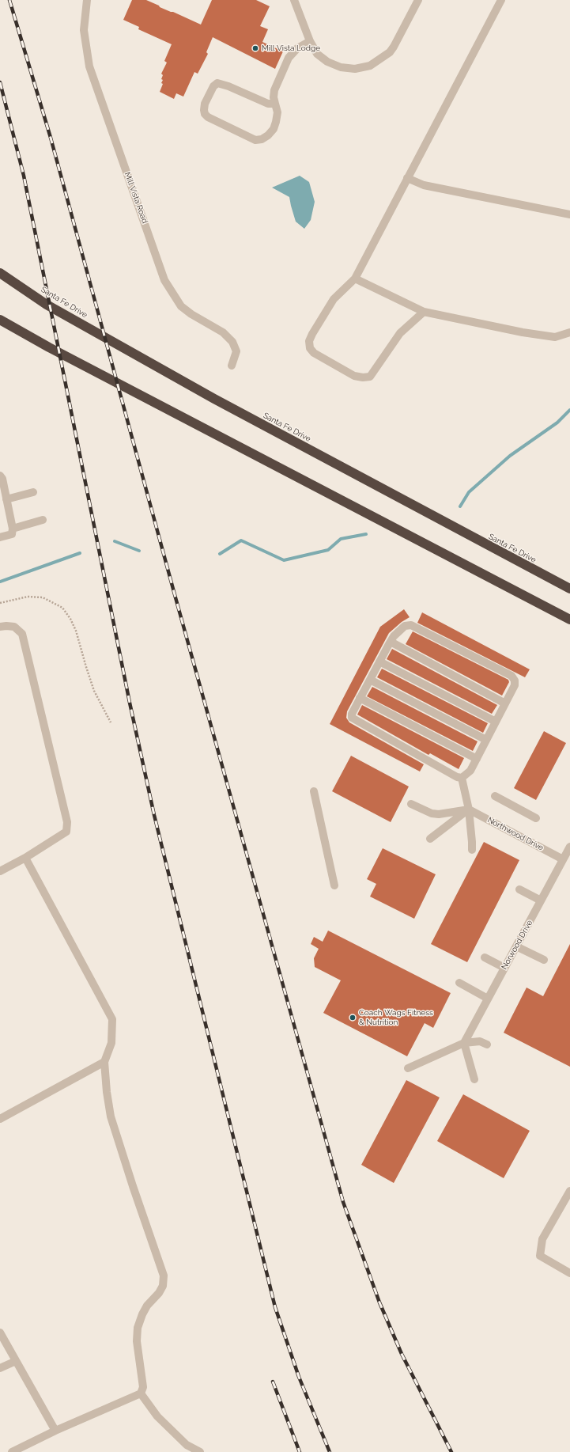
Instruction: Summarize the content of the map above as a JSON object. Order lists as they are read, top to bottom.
{
  "streets": {
    "highway": ["Santa Fe Drive"],
    "street": ["Mill Vista Road", "Northwood Drive", "Norwood Drive"]
  },
  "crossings": [
    ["Northwood Drive", "Norwood Drive"]
  ],
  "places": ["Mill Vista Lodge", "Coach Wags Fitness & Nutrition"]
}
